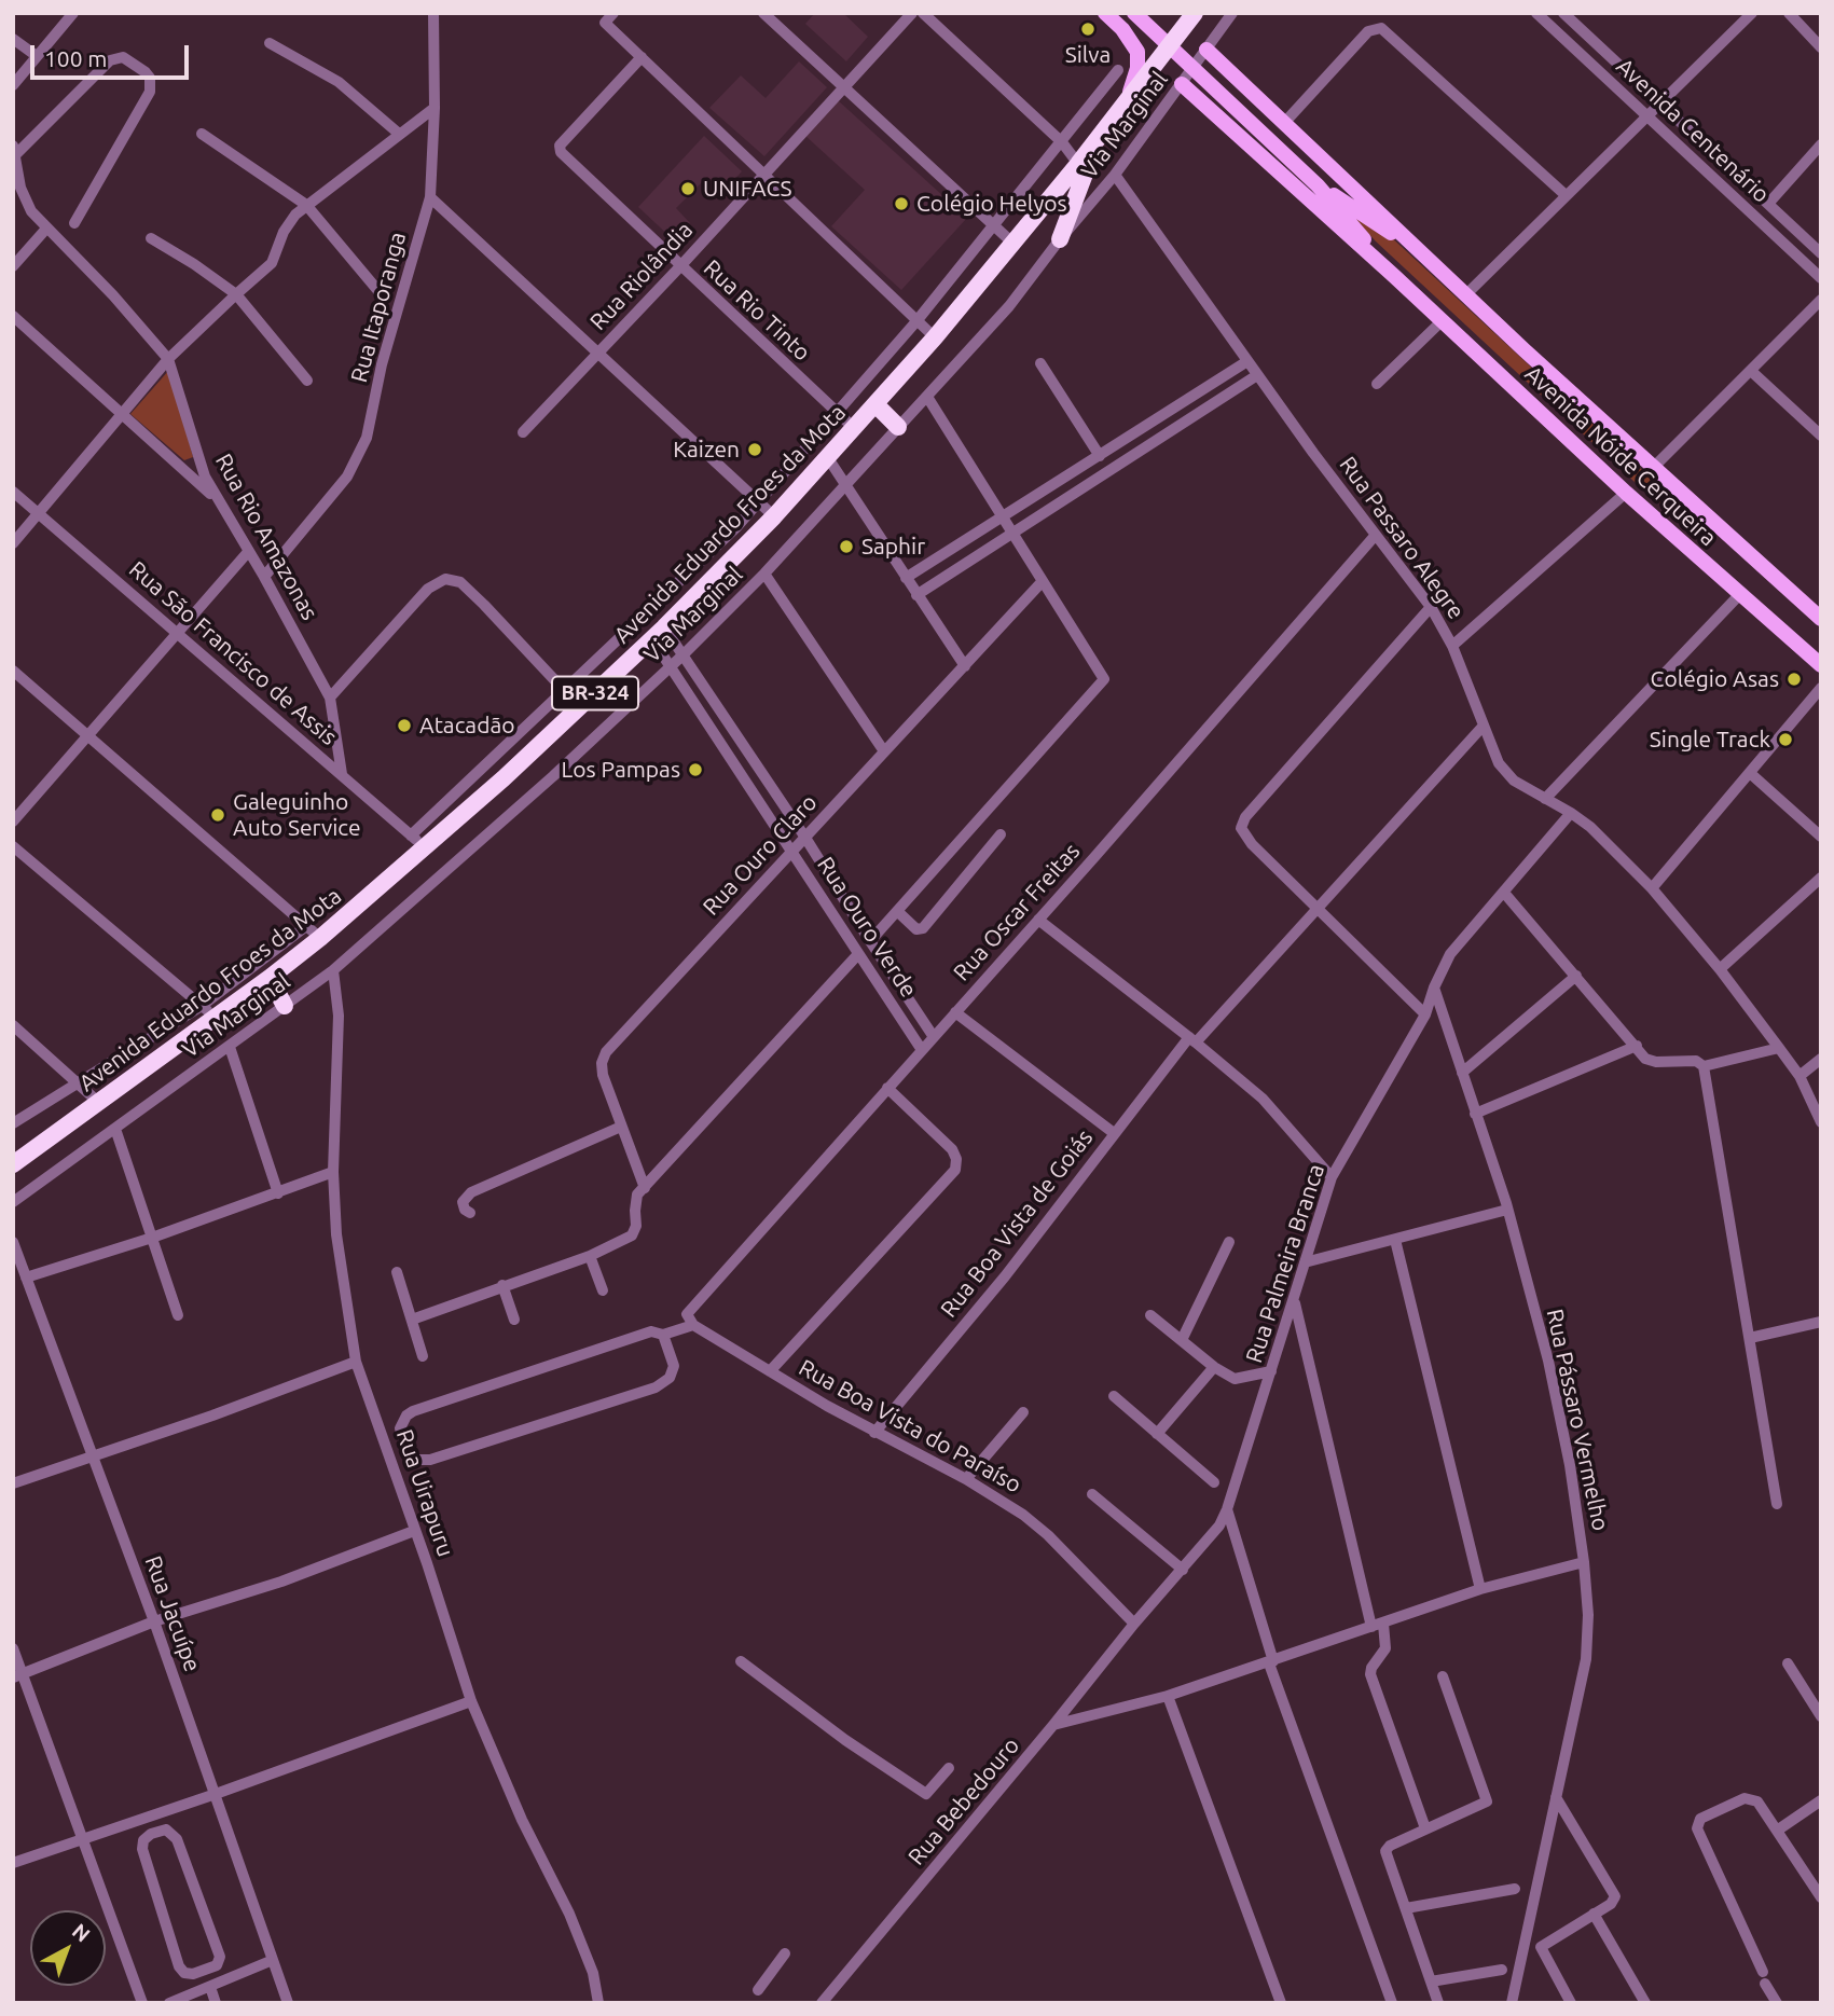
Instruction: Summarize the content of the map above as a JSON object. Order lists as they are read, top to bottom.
{
  "streets": {
    "highway": ["Avenida Eduardo Froes da Mota", "BR-324"],
    "main road": ["Avenida Nóide Cerqueira"],
    "street": [
      "Via Marginal",
      "Avenida Centenário",
      "Rua Riolândia",
      "Rua Itaporanga",
      "Rua Rio Tinto",
      "Rua Rio Amazonas",
      "Rua Passaro Alegre",
      "Rua São Francisco de Assis",
      "Rua Ouro Claro",
      "Rua Oscar Freitas",
      "Rua Ouro Verde",
      "Rua Boa Vista de Goiás",
      "Rua Palmeira Branca",
      "Rua Pássaro Vermelho",
      "Rua Boa Vista do Paraíso",
      "Rua Uirapuru",
      "Rua Jacuípe",
      "Rua Bebedouro"
    ]
  },
  "crossings": [
    ["Via Marginal", "Avenida Nóide Cerqueira"],
    ["Via Marginal", "Rua Passaro Alegre"],
    ["Via Marginal", "Rua Ouro Verde"],
    ["Via Marginal", "Rua Uirapuru"],
    ["Rua Riolândia", "Rua Rio Tinto"],
    ["Rua Itaporanga", "Rua Rio Amazonas"],
    ["Rua Rio Tinto", "Avenida Eduardo Froes da Mota"],
    ["Avenida Eduardo Froes da Mota", "Rua São Francisco de Assis"],
    ["Avenida Eduardo Froes da Mota", "Rua Ouro Verde"],
    ["Rua Rio Amazonas", "Rua São Francisco de Assis"],
    ["Rua Passaro Alegre", "Rua Oscar Freitas"],
    ["Rua Passaro Alegre", "Rua Boa Vista de Goiás"],
    ["Rua Passaro Alegre", "Rua Palmeira Branca"],
    ["Rua Ouro Claro", "Rua Ouro Verde"],
    ["Rua Oscar Freitas", "Rua Ouro Verde"],
    ["Rua Oscar Freitas", "Rua Boa Vista do Paraíso"],
    ["Rua Boa Vista de Goiás", "Rua Boa Vista do Paraíso"],
    ["Rua Palmeira Branca", "Rua Pássaro Vermelho"],
    ["Rua Palmeira Branca", "Rua Boa Vista do Paraíso"],
    ["Rua Palmeira Branca", "Rua Bebedouro"],
    ["Rua Boa Vista do Paraíso", "Rua Bebedouro"]
  ],
  "places": [
    "Silva",
    "UNIFACS",
    "Colégio Helyos",
    "Kaizen",
    "Saphir",
    "Colégio Asas",
    "Atacadão",
    "Single Track",
    "Los Pampas",
    "Galeguinho Auto Service"
  ],
  "scale_bar": "100 m",
  "north": "top right"
}
